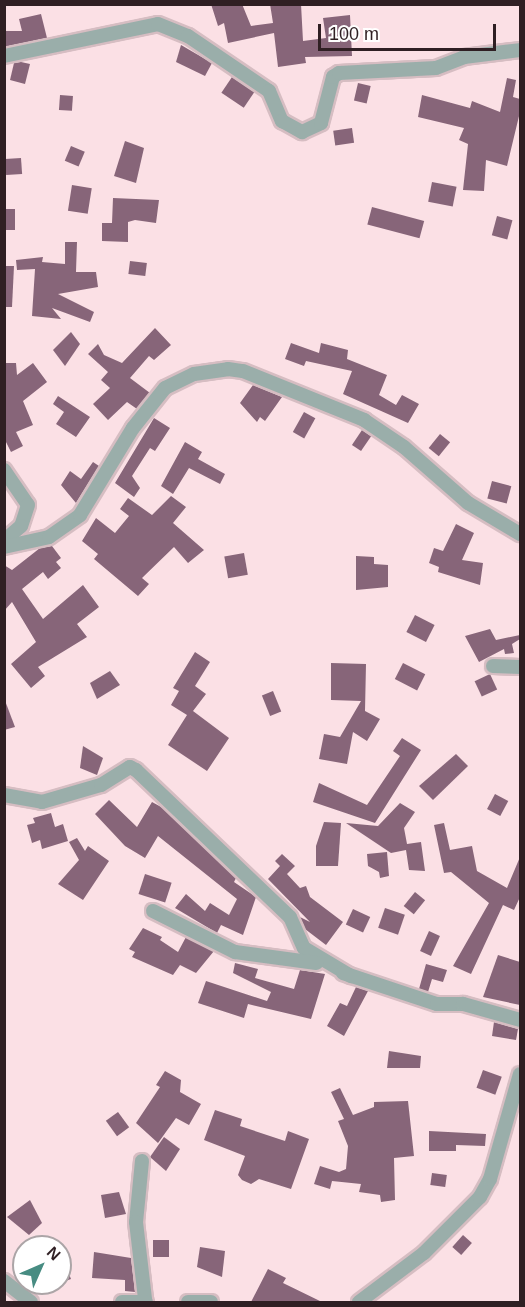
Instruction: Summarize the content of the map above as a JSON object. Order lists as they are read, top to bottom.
{
  "scale_bar": "100 m",
  "north": "top right"
}
